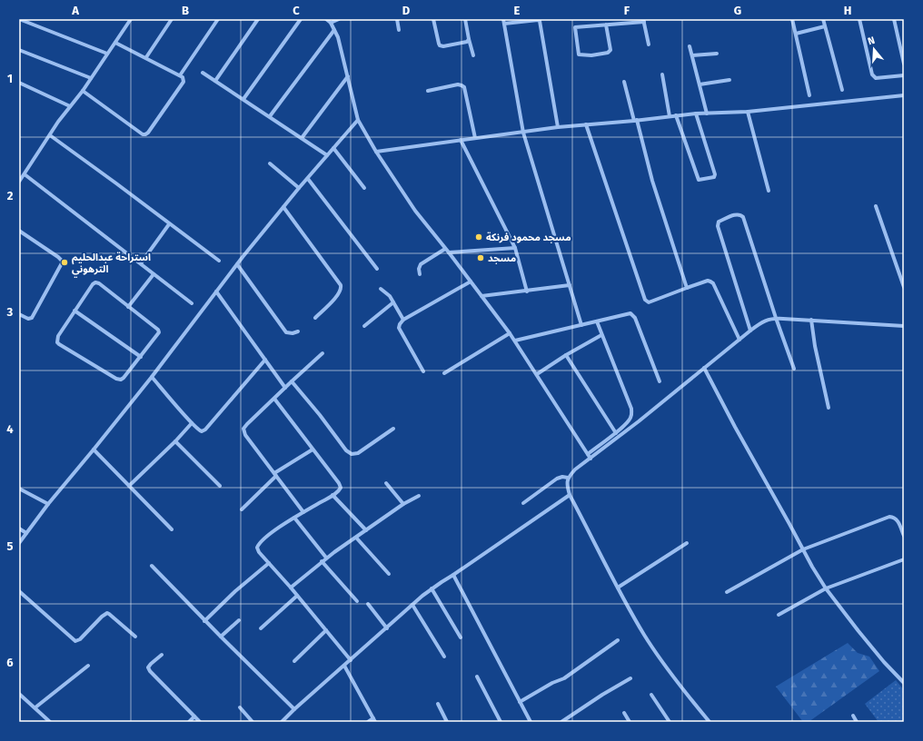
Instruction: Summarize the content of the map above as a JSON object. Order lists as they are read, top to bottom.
{
  "places": ["مسجد محمود فرنكة", "مسجد", "استراحة عبدالحليم الترهوني"],
  "north": "top",
  "grid": {
    "columns": [
      "A",
      "B",
      "C",
      "D",
      "E",
      "F",
      "G",
      "H"
    ],
    "rows": [
      "1",
      "2",
      "3",
      "4",
      "5",
      "6"
    ]
  }
}
